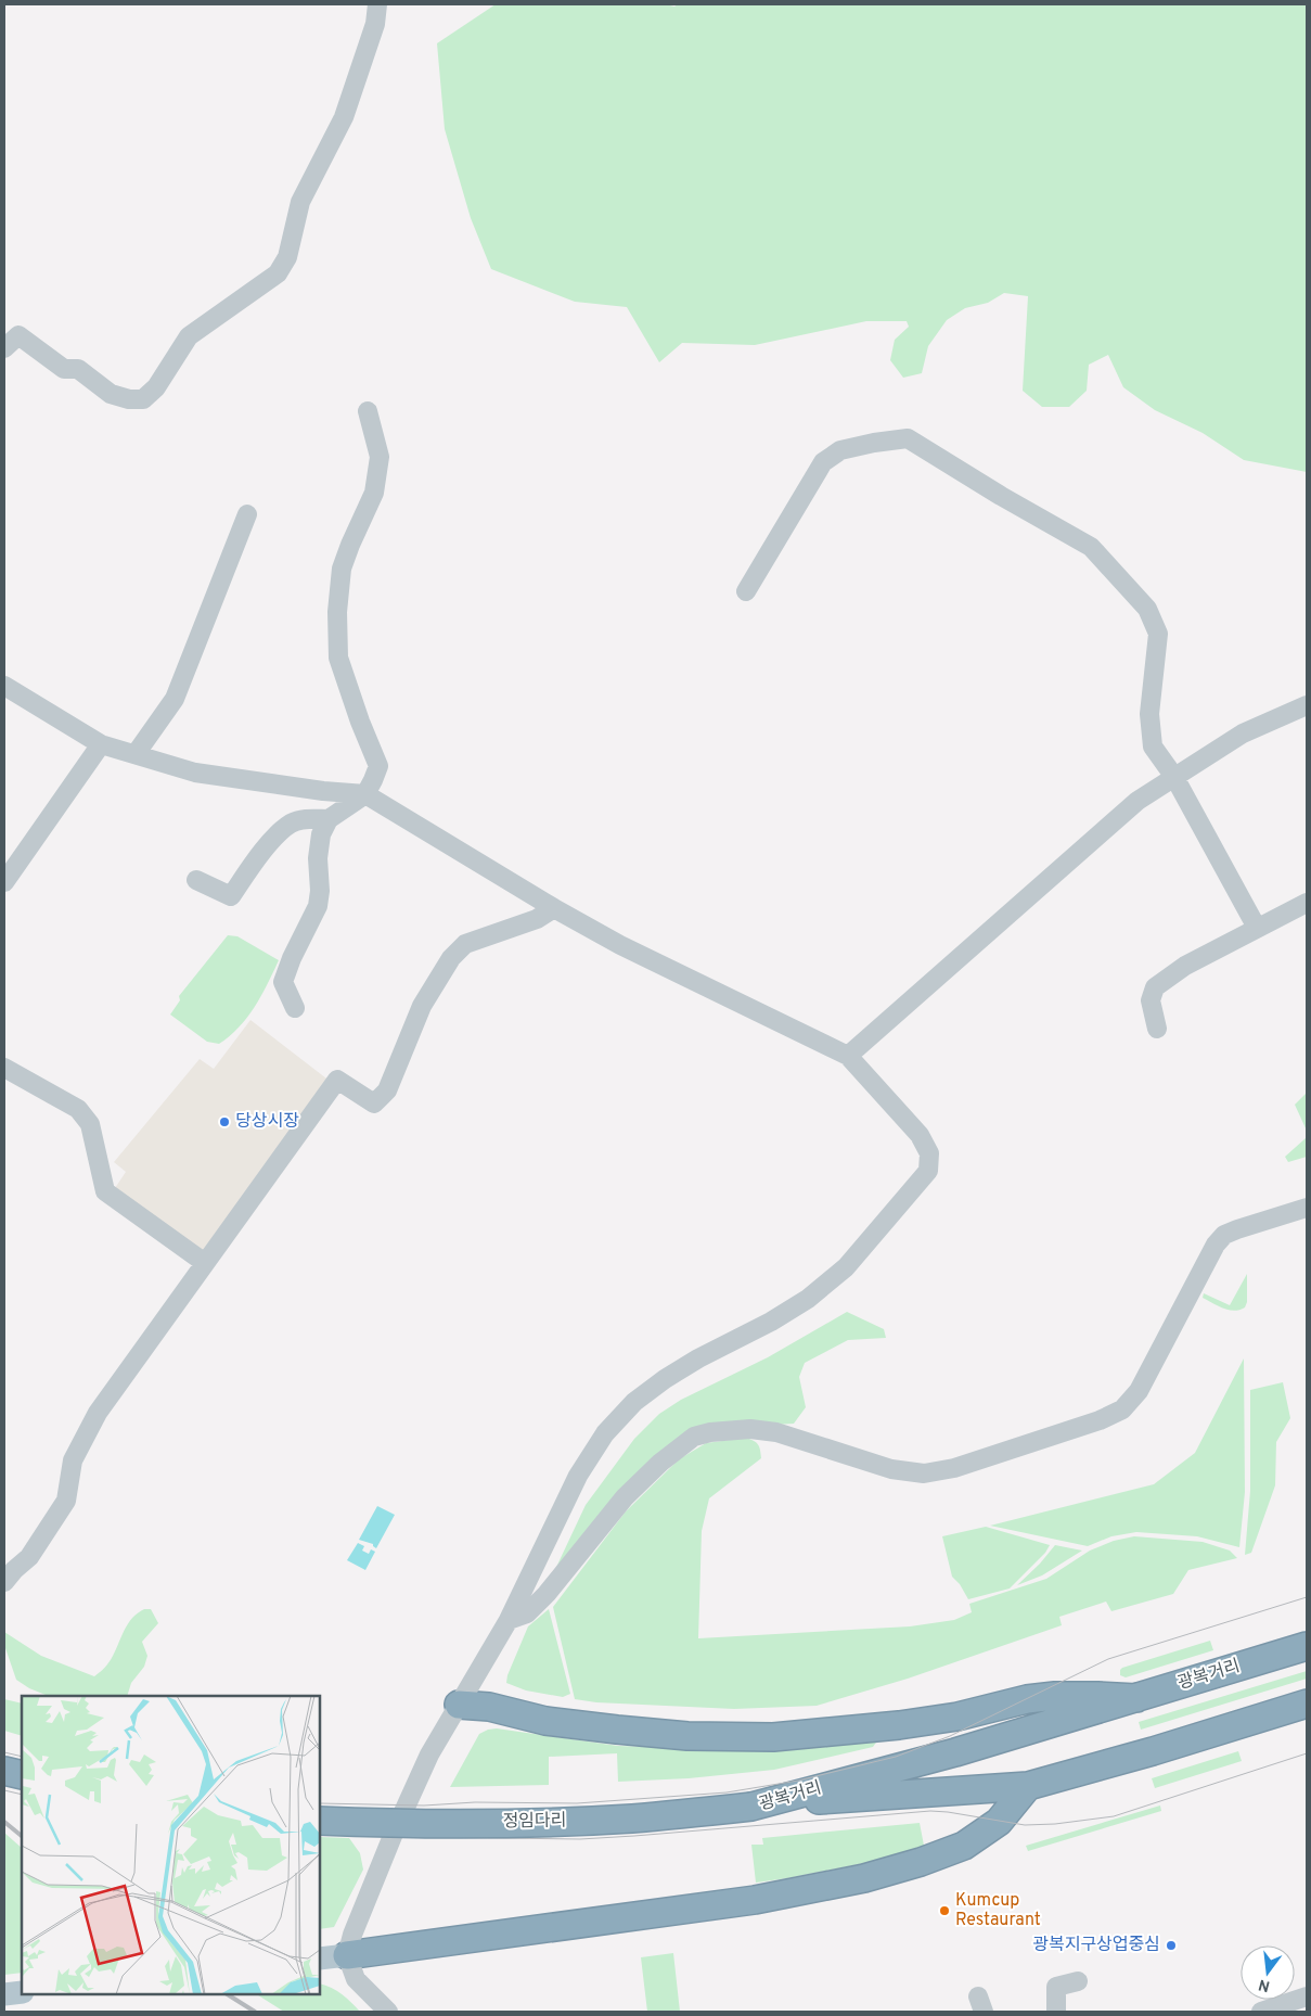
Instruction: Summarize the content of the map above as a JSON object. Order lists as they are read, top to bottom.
{
  "streets": {
    "highway": ["광복거리", "정임다리"]
  },
  "crossings": [
    ["광복거리", "정임다리"]
  ],
  "places": ["당상시장", "Kumcup Restaurant", "광복지구상업중심"],
  "north": "bottom"
}
